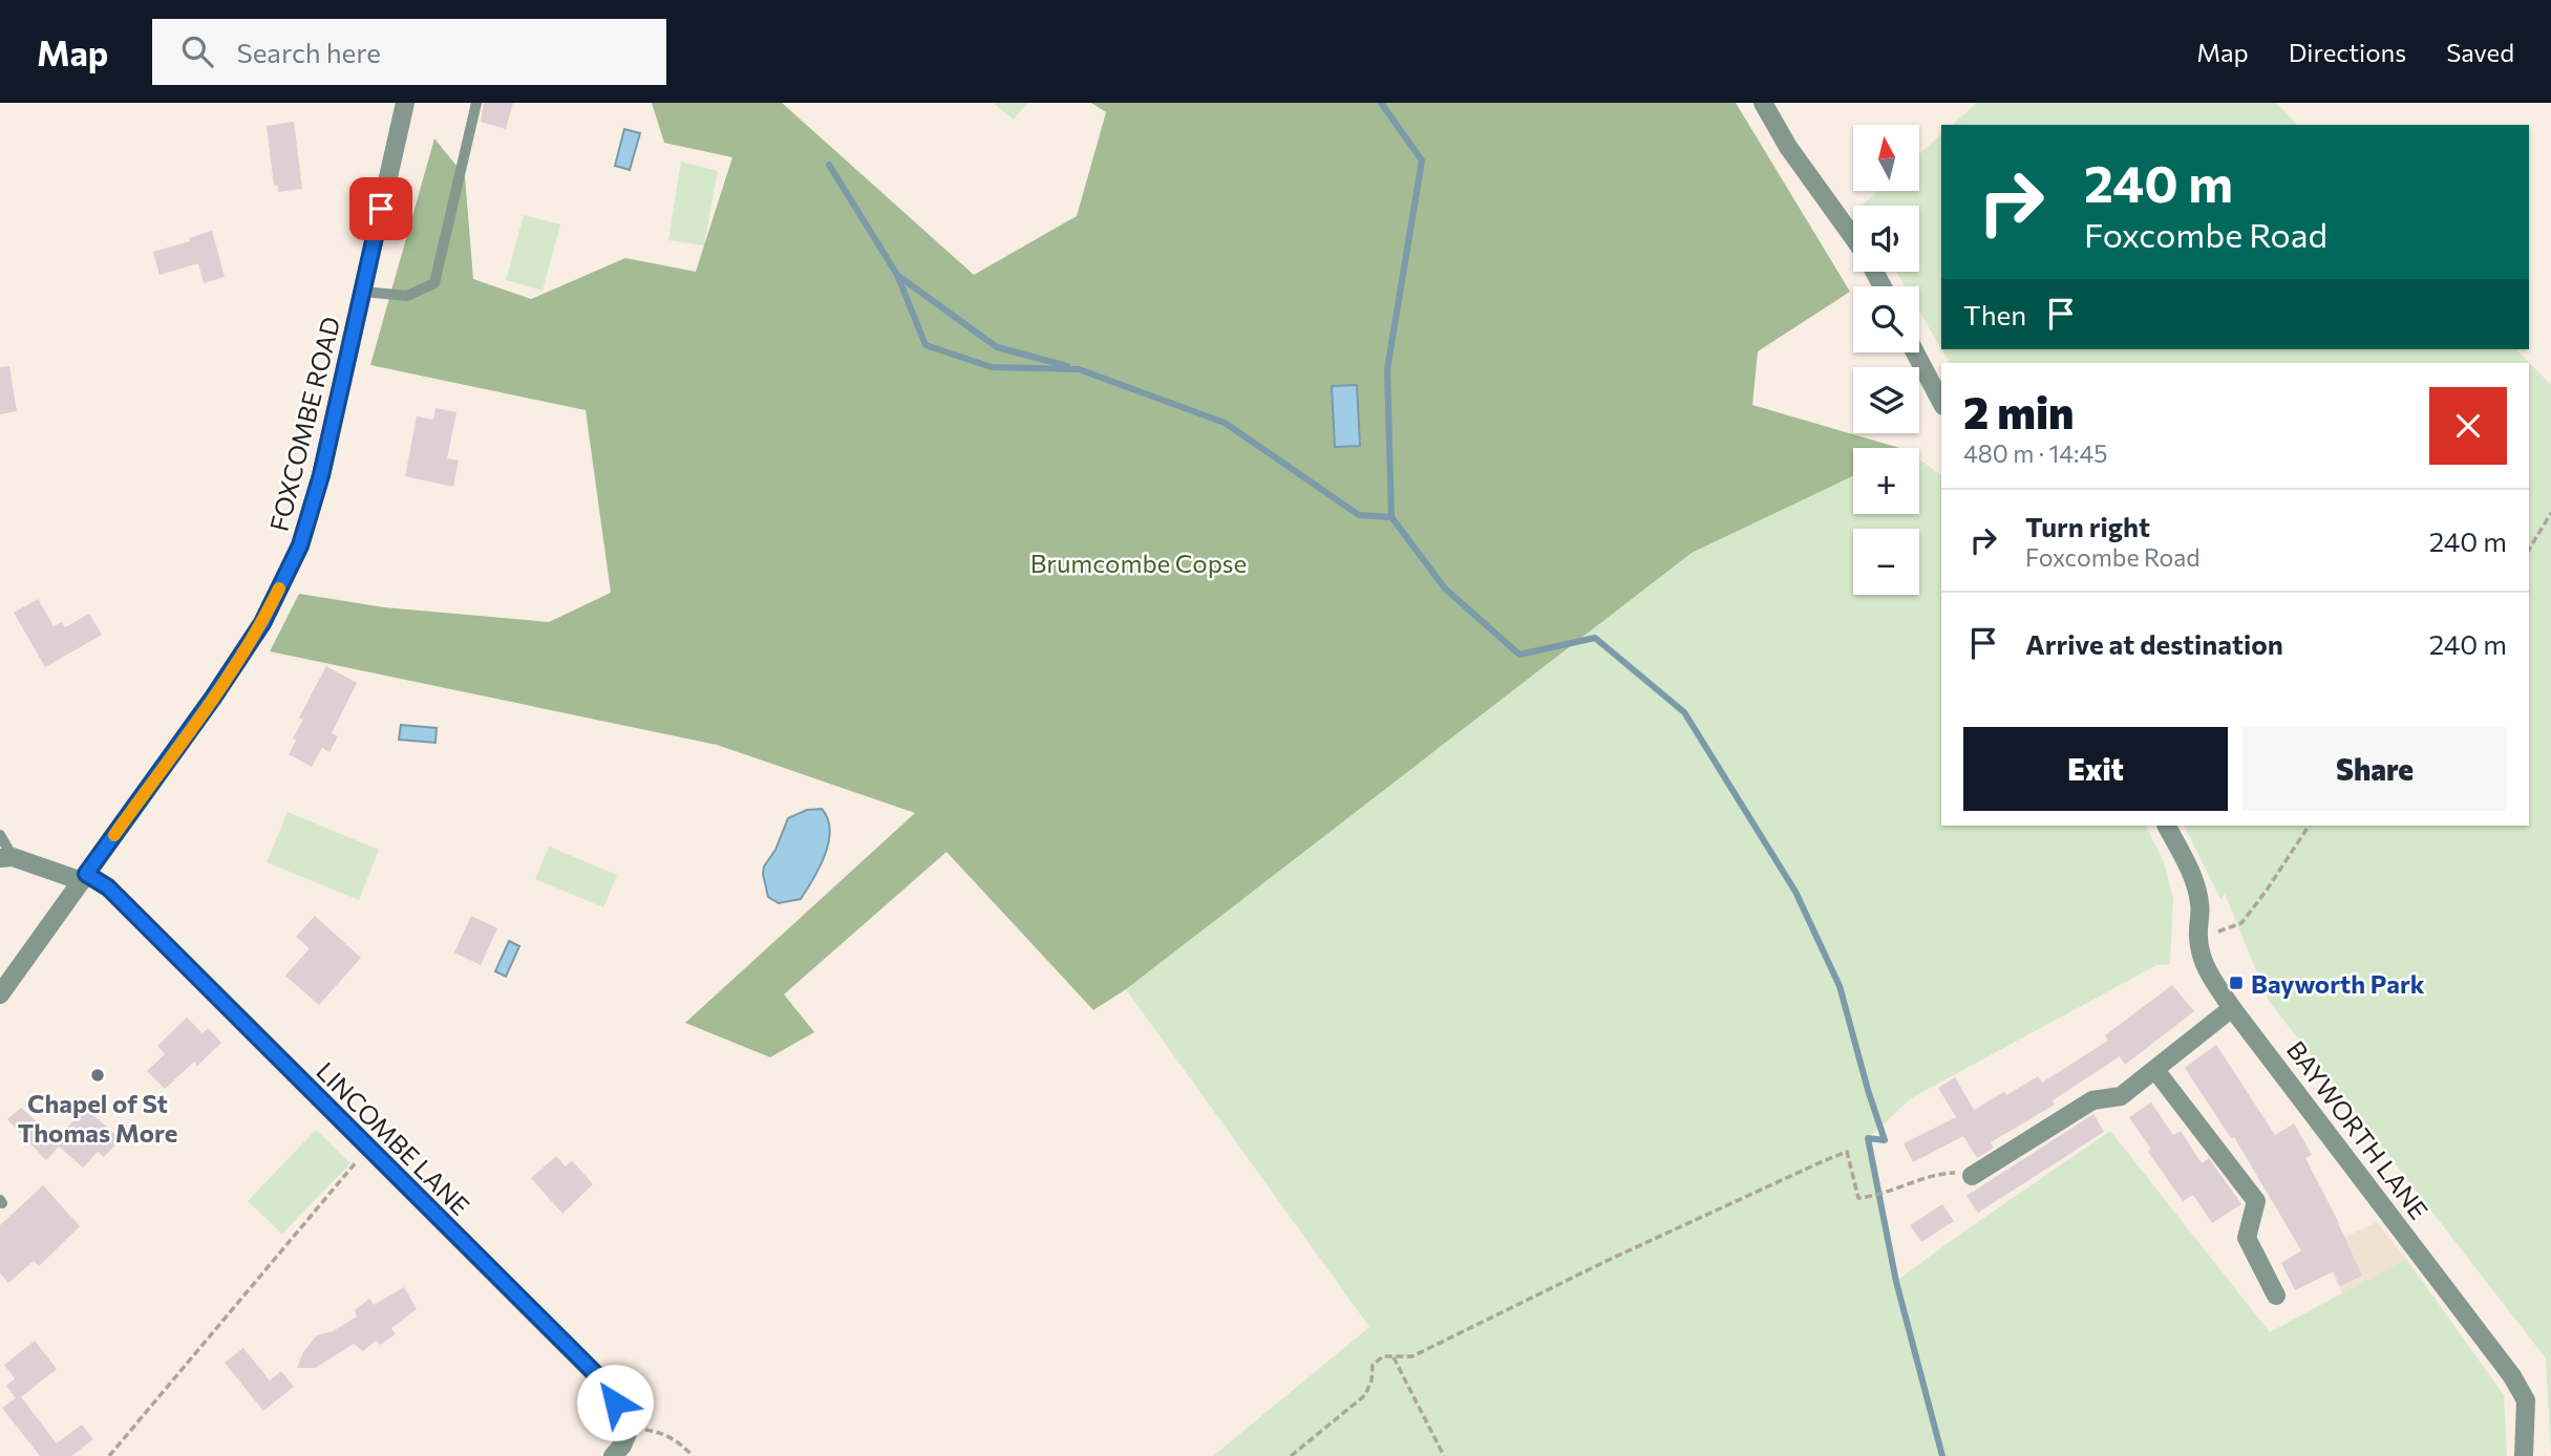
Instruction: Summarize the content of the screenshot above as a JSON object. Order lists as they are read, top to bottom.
{
  "streets": {
    "street": ["FOXCOMBE ROAD", "BAYWORTH LANE", "LINCOMBE LANE"]
  },
  "crossings": [
    ["FOXCOMBE ROAD", "LINCOMBE LANE"]
  ],
  "parks": ["Brumcombe Copse"],
  "places": {
    "transit": ["Bayworth Park"],
    "other": ["Chapel of St Thomas More"]
  },
  "north": "top",
  "page": {
    "header": "Map",
    "search": "Search here",
    "nav": ["Map", "Directions", "Saved"],
    "map_buttons": ["+", "−"],
    "turn": ["240 m", "Foxcombe Road"],
    "then": "Then",
    "heading": ["2 min", "480 m · 14:45"],
    "list": [
      {
        "name": "Turn right",
        "note": "Foxcombe Road",
        "value": "240 m"
      },
      {
        "name": "Arrive at destination",
        "value": "240 m"
      }
    ],
    "buttons": ["Exit", "Share"]
  }
}
